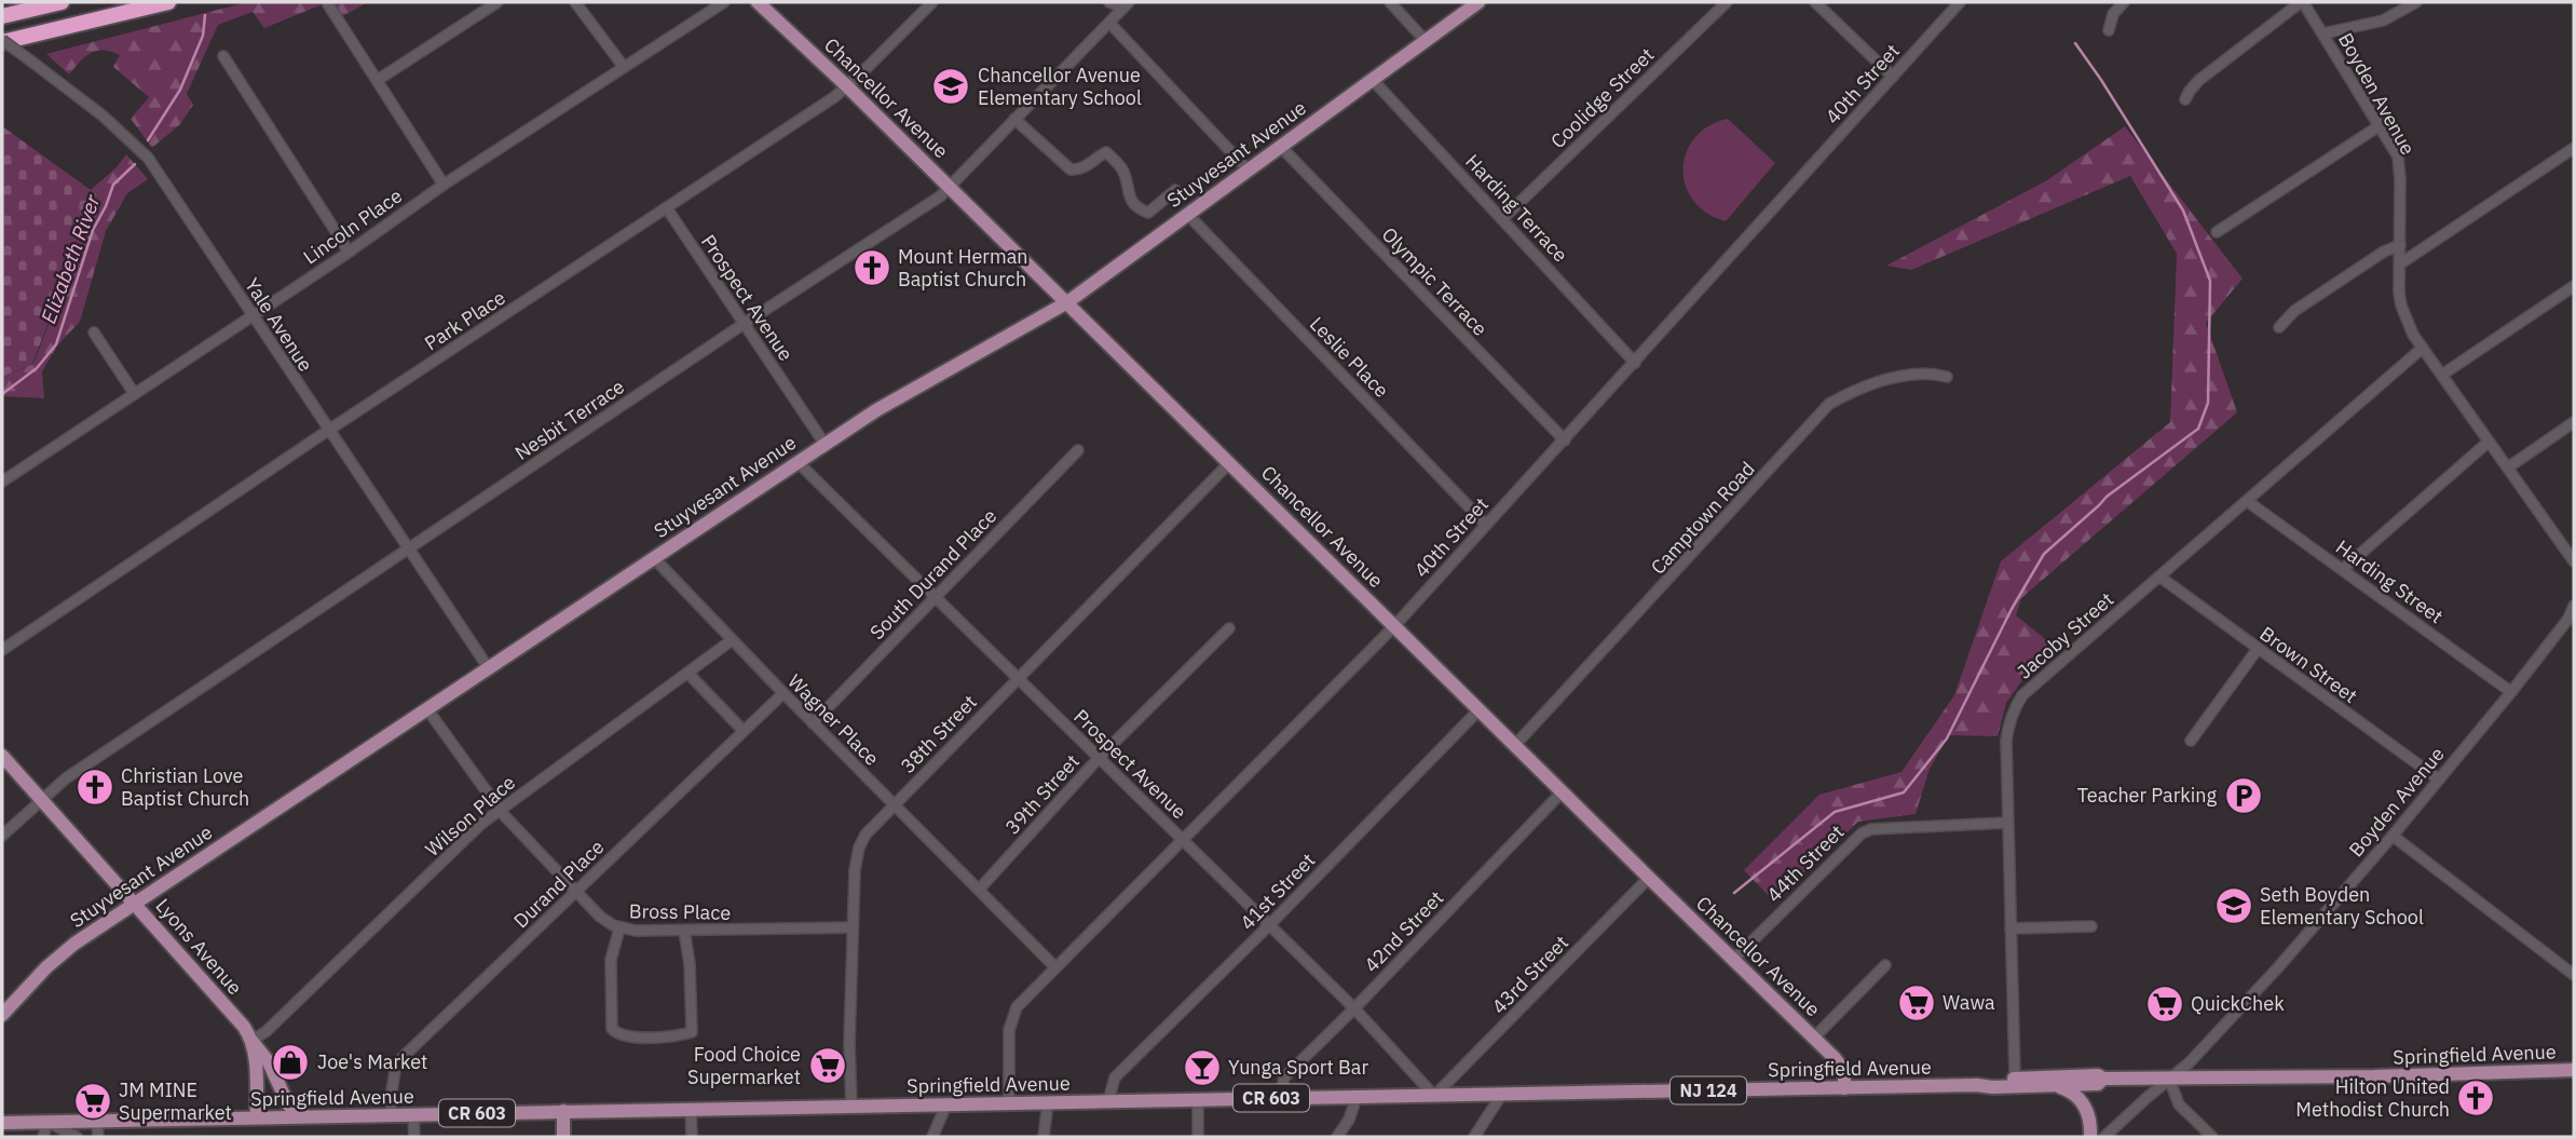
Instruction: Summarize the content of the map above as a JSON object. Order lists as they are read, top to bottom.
{
  "streets": {
    "main road": [
      "Chancellor Avenue",
      "Stuyvesant Avenue",
      "Lyons Avenue",
      "Springfield Avenue",
      "NJ 124",
      "CR 603"
    ],
    "street": [
      "40th Street",
      "Boyden Avenue",
      "Coolidge Street",
      "Harding Terrace",
      "Lincoln Place",
      "Olympic Terrace",
      "Prospect Avenue",
      "Park Place",
      "Yale Avenue",
      "Leslie Place",
      "Nesbit Terrace",
      "Camptown Road",
      "South Durand Place",
      "Harding Street",
      "Jacoby Street",
      "Brown Street",
      "Wagner Place",
      "38th Street",
      "39th Street",
      "Wilson Place",
      "44th Street",
      "Durand Place",
      "41st Street",
      "Bross Place",
      "42nd Street",
      "43rd Street"
    ]
  },
  "crossings": [
    ["40th Street", "Chancellor Avenue"],
    ["40th Street", "Harding Terrace"],
    ["40th Street", "Olympic Terrace"],
    ["40th Street", "Prospect Avenue"],
    ["40th Street", "Leslie Place"],
    ["40th Street", "Wagner Place"],
    ["40th Street", "Springfield Avenue"],
    ["Boyden Avenue", "Harding Street"],
    ["Boyden Avenue", "Jacoby Street"],
    ["Boyden Avenue", "Brown Street"],
    ["Boyden Avenue", "Springfield Avenue"],
    ["Chancellor Avenue", "Stuyvesant Avenue"],
    ["Chancellor Avenue", "Park Place"],
    ["Chancellor Avenue", "Nesbit Terrace"],
    ["Chancellor Avenue", "Camptown Road"],
    ["Chancellor Avenue", "38th Street"],
    ["Chancellor Avenue", "44th Street"],
    ["Chancellor Avenue", "41st Street"],
    ["Chancellor Avenue", "42nd Street"],
    ["Chancellor Avenue", "43rd Street"],
    ["Chancellor Avenue", "Springfield Avenue"],
    ["Coolidge Street", "Harding Terrace"],
    ["Stuyvesant Avenue", "Harding Terrace"],
    ["Stuyvesant Avenue", "Olympic Terrace"],
    ["Stuyvesant Avenue", "Prospect Avenue"],
    ["Stuyvesant Avenue", "Yale Avenue"],
    ["Stuyvesant Avenue", "Leslie Place"],
    ["Stuyvesant Avenue", "Wagner Place"],
    ["Stuyvesant Avenue", "Bross Place"],
    ["Stuyvesant Avenue", "Lyons Avenue"],
    ["Lincoln Place", "Yale Avenue"],
    ["Prospect Avenue", "Park Place"],
    ["Prospect Avenue", "Nesbit Terrace"],
    ["Prospect Avenue", "South Durand Place"],
    ["Prospect Avenue", "38th Street"],
    ["Prospect Avenue", "39th Street"],
    ["Prospect Avenue", "41st Street"],
    ["Prospect Avenue", "42nd Street"],
    ["Prospect Avenue", "43rd Street"],
    ["Prospect Avenue", "Springfield Avenue"],
    ["Park Place", "Yale Avenue"],
    ["Yale Avenue", "Nesbit Terrace"],
    ["Nesbit Terrace", "Lyons Avenue"],
    ["South Durand Place", "Wagner Place"],
    ["Harding Street", "Jacoby Street"],
    ["Jacoby Street", "Brown Street"],
    ["Jacoby Street", "44th Street"],
    ["Jacoby Street", "Springfield Avenue"],
    ["Wagner Place", "38th Street"],
    ["Wagner Place", "39th Street"],
    ["Wagner Place", "Wilson Place"],
    ["Wagner Place", "Durand Place"],
    ["38th Street", "Bross Place"],
    ["38th Street", "Springfield Avenue"],
    ["Wilson Place", "Bross Place"],
    ["Wilson Place", "Lyons Avenue"],
    ["Durand Place", "Bross Place"],
    ["Durand Place", "Springfield Avenue"],
    ["41st Street", "Springfield Avenue"],
    ["42nd Street", "Springfield Avenue"],
    ["Lyons Avenue", "Springfield Avenue"],
    ["43rd Street", "Springfield Avenue"]
  ],
  "water": ["Elizabeth River"],
  "places": {
    "school or university": ["Chancellor Avenue Elementary School", "Seth Boyden Elementary School"],
    "church": ["Mount Herman Baptist Church", "Christian Love Baptist Church", "Hilton United Methodist Church"],
    "parking": ["Teacher Parking"],
    "supermarket": [
      "Wawa",
      "QuickChek",
      "Food Choice Supermarket",
      "JM MINE Supermarket"
    ],
    "shop": ["Joe's Market"],
    "bar": ["Yunga Sport Bar"]
  }
}
